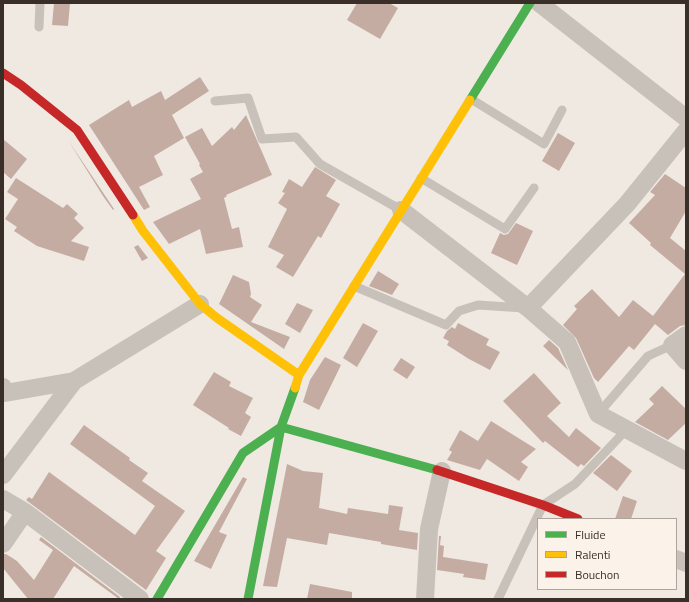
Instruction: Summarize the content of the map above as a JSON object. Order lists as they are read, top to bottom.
{
  "legend": ["Fluide", "Ralenti", "Bouchon"]
}
